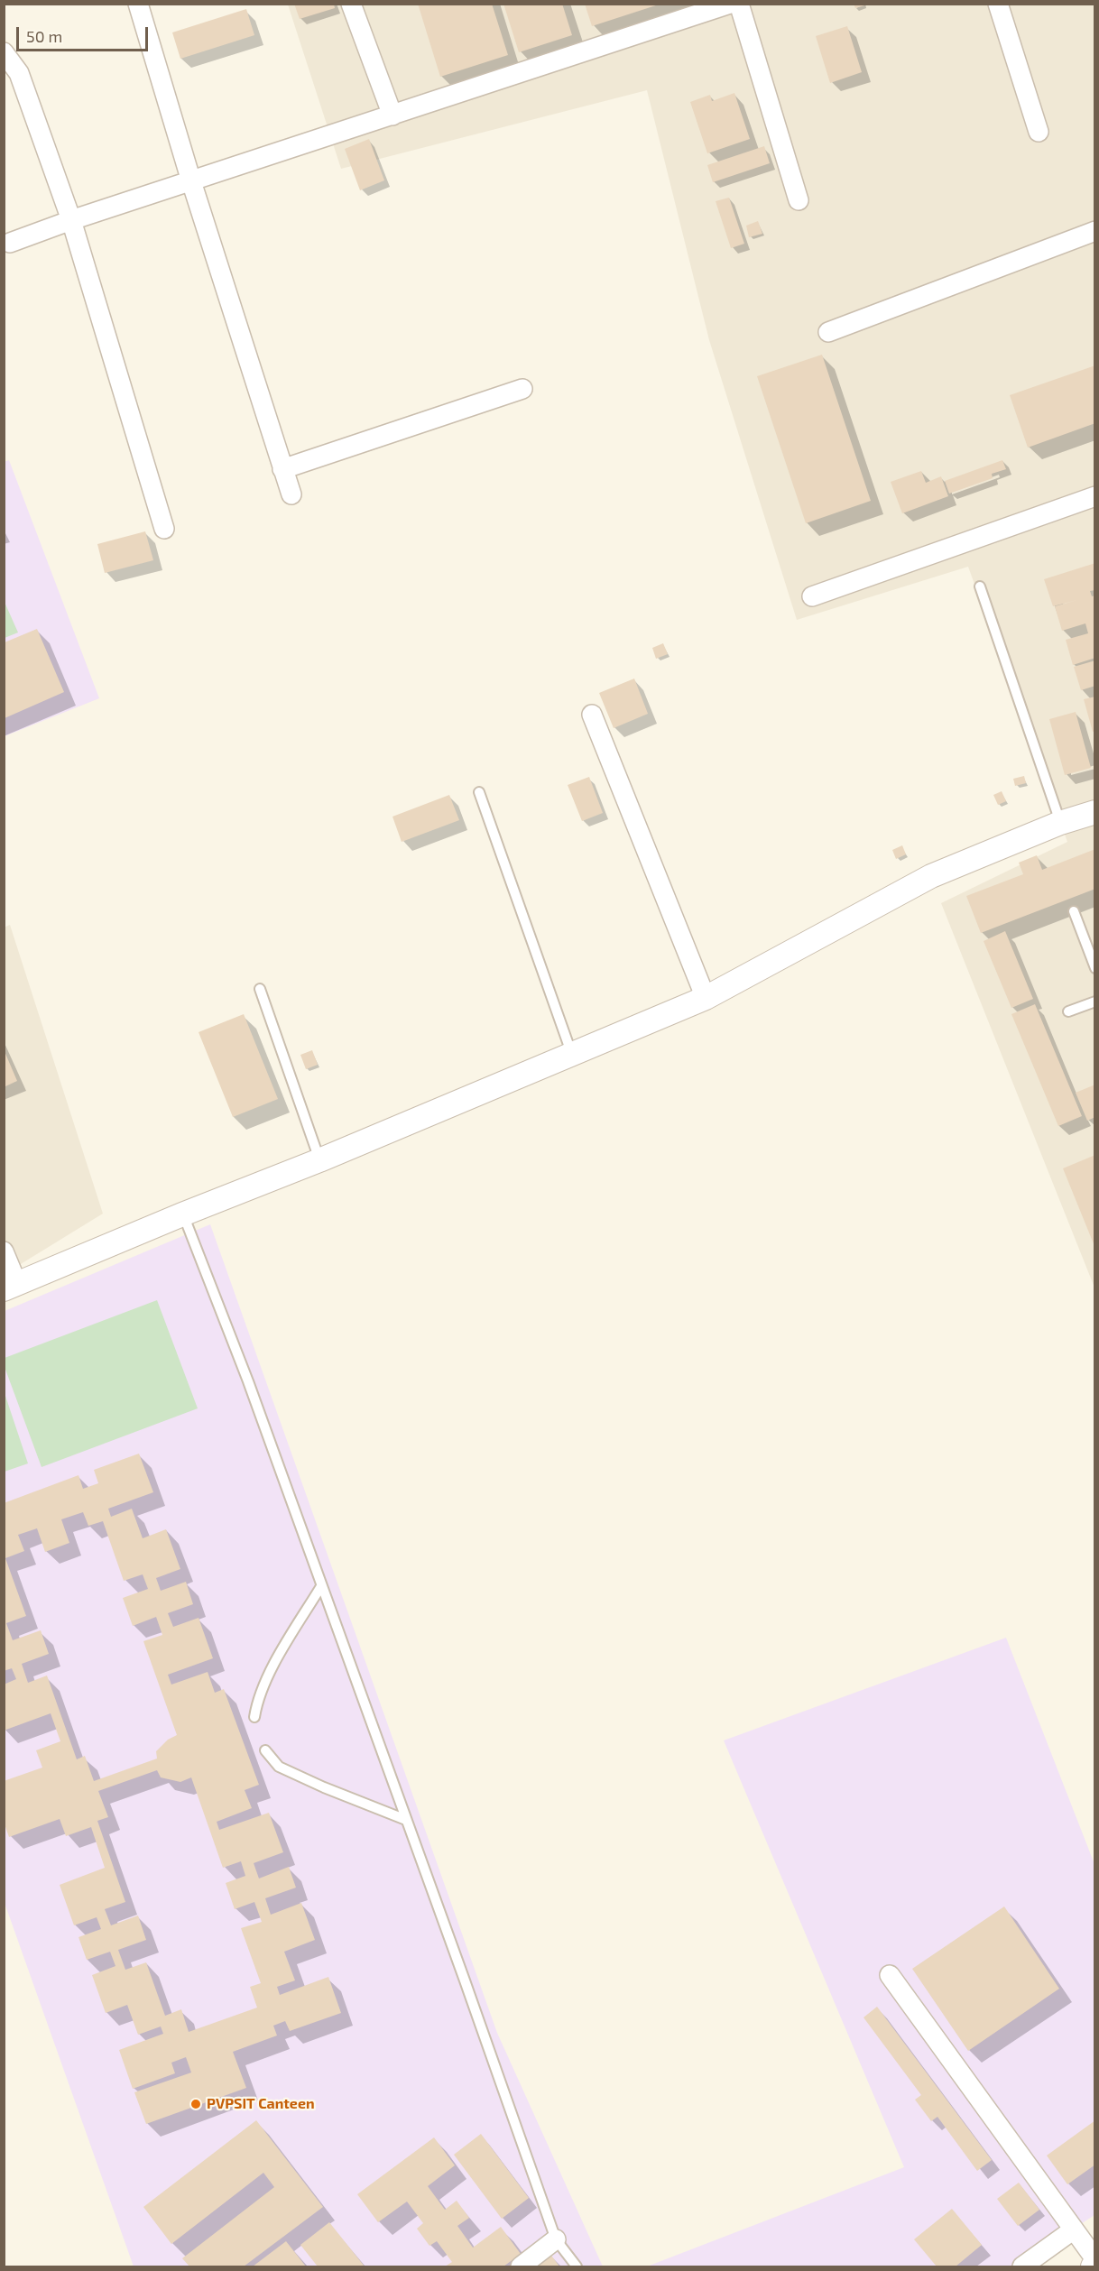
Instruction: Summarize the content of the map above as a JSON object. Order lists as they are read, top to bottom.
{
  "places": ["PVPSIT Canteen"],
  "scale_bar": "50 m"
}
